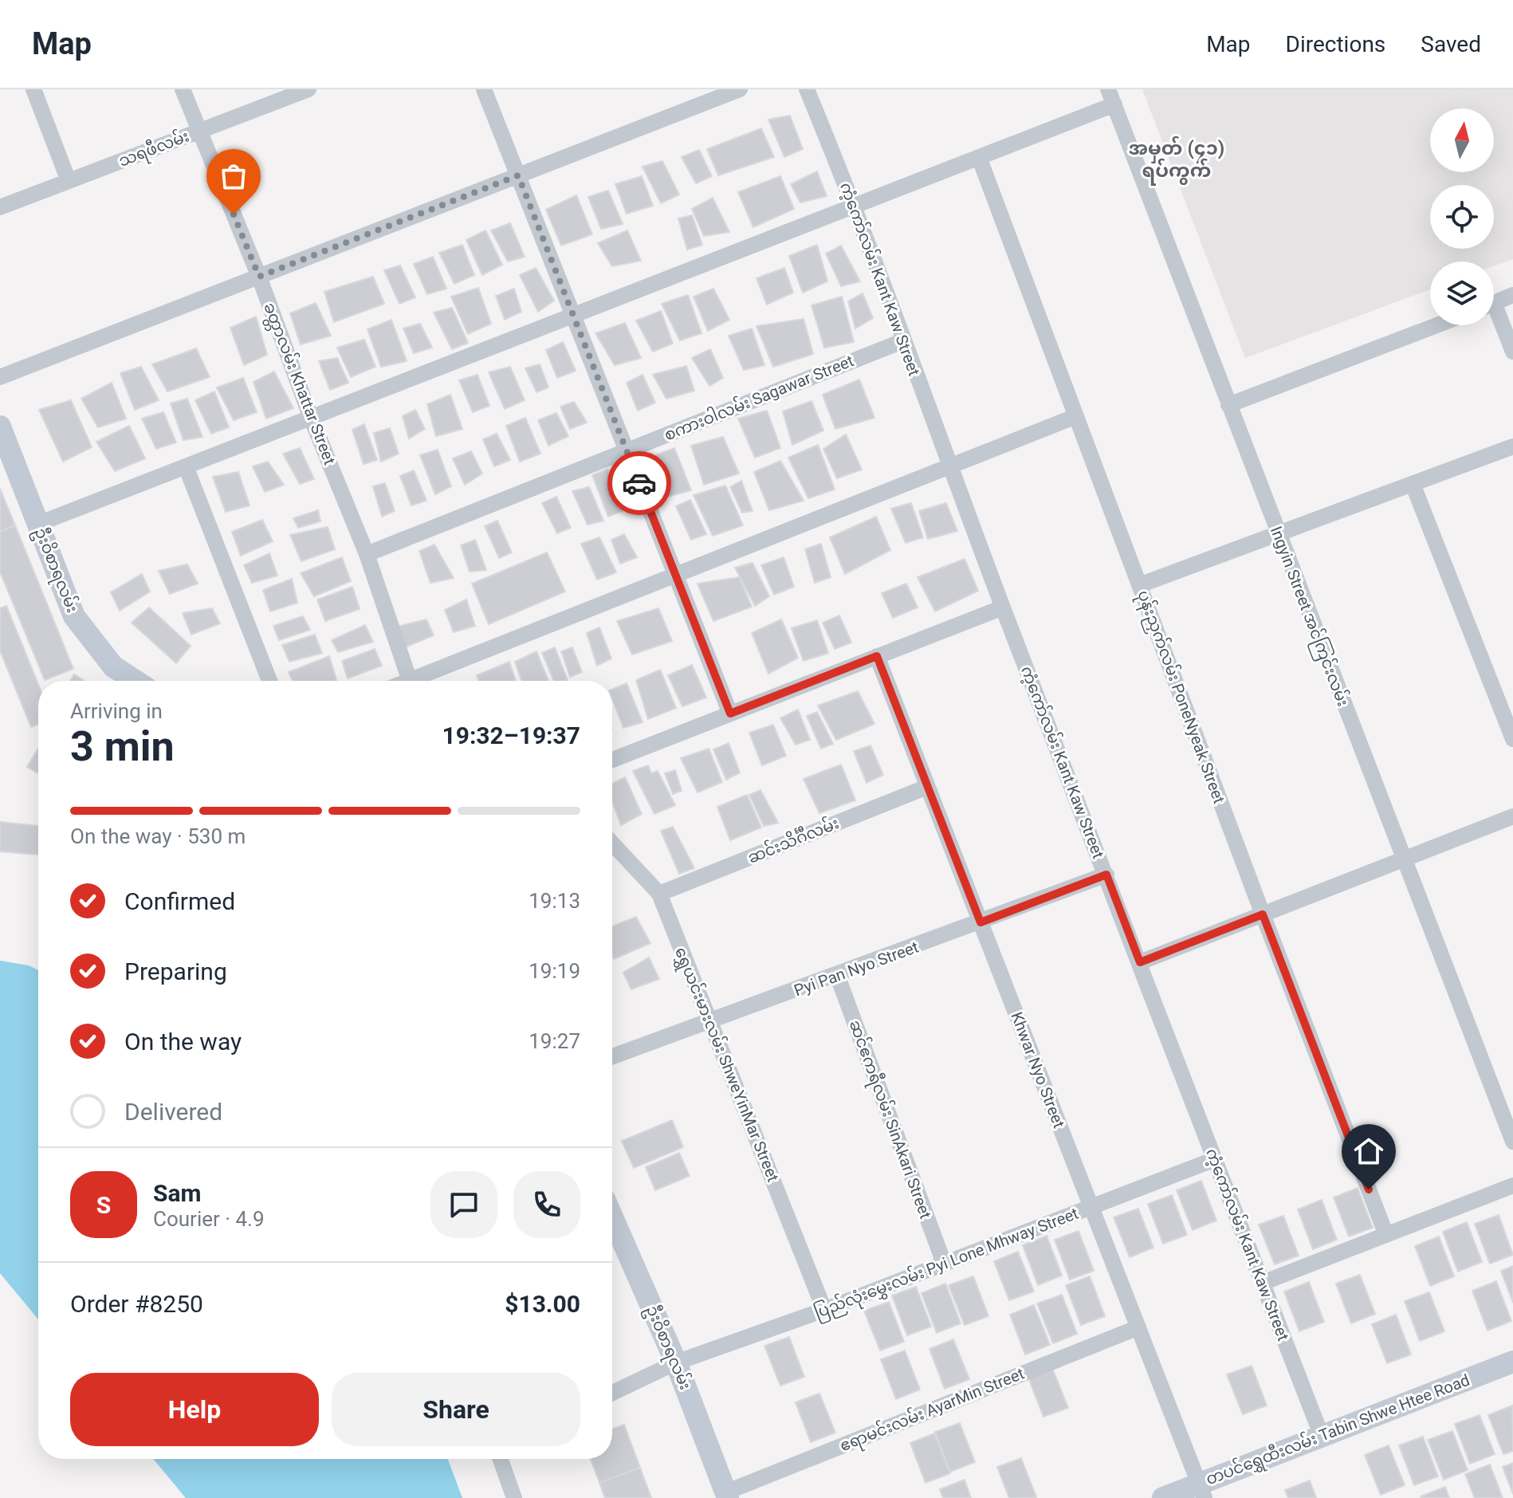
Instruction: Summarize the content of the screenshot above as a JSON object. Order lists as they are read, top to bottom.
{
  "streets": {
    "main road": ["ဦးဝိစာရလမ်း", "တပင်ရွှေထီးလမ်း Tabin Shwe Htee Road"],
    "street": [
      "သရဖီလမ်း",
      "ကံ့ကော်လမ်း Kant Kaw Street",
      "ခတ္တာလမ်း Khattar Street",
      "စကားဝါလမ်း Sagawar Street",
      "Ingyin Street အင်ကြင်းလမ်း",
      "ပုန်းညှက်လမ်း PoneNyeak Street",
      "ဆင်းသိင်္ဂီလမ်း",
      "Pyi Pan Nyo Street",
      "ရွှေယင်းမားလမ်း ShweYinMar Street",
      "Khwar Nyo Street",
      "ဆင်ဧကရီလမ်း SinAkari Street",
      "ပြည်လုံးမွှေးလမ်း Pyi Lone Mhway Street",
      "ဧရာမင်းလမ်း AyarMin Street"
    ]
  },
  "crossings": [
    ["သရဖီလမ်း", "ခတ္တာလမ်း Khattar Street"],
    ["ကံ့ကော်လမ်း Kant Kaw Street", "စကားဝါလမ်း Sagawar Street"],
    ["ကံ့ကော်လမ်း Kant Kaw Street", "Pyi Pan Nyo Street"],
    ["ကံ့ကော်လမ်း Kant Kaw Street", "ပြည်လုံးမွှေးလမ်း Pyi Lone Mhway Street"],
    ["ကံ့ကော်လမ်း Kant Kaw Street", "တပင်ရွှေထီးလမ်း Tabin Shwe Htee Road"],
    ["ခတ္တာလမ်း Khattar Street", "စကားဝါလမ်း Sagawar Street"],
    ["ဦးဝိစာရလမ်း", "ပြည်လုံးမွှေးလမ်း Pyi Lone Mhway Street"],
    ["ဦးဝိစာရလမ်း", "ဧရာမင်းလမ်း AyarMin Street"],
    ["ဆင်းသိင်္ဂီလမ်း", "ရွှေယင်းမားလမ်း ShweYinMar Street"],
    ["ဆင်းသိင်္ဂီလမ်း", "Khwar Nyo Street"],
    ["Pyi Pan Nyo Street", "ရွှေယင်းမားလမ်း ShweYinMar Street"],
    ["Pyi Pan Nyo Street", "Khwar Nyo Street"],
    ["Pyi Pan Nyo Street", "ဆင်ဧကရီလမ်း SinAkari Street"],
    ["ရွှေယင်းမားလမ်း ShweYinMar Street", "ပြည်လုံးမွှေးလမ်း Pyi Lone Mhway Street"],
    ["Khwar Nyo Street", "ပြည်လုံးမွှေးလမ်း Pyi Lone Mhway Street"],
    ["Khwar Nyo Street", "ဧရာမင်းလမ်း AyarMin Street"],
    ["Khwar Nyo Street", "တပင်ရွှေထီးလမ်း Tabin Shwe Htee Road"],
    ["ဆင်ဧကရီလမ်း SinAkari Street", "ပြည်လုံးမွှေးလမ်း Pyi Lone Mhway Street"]
  ],
  "districts": ["အမှတ် (၄၁) ရပ်ကွက်"],
  "north": "top",
  "page": {
    "header": "Map",
    "nav": ["Map", "Directions", "Saved"],
    "heading": ["3 min", "Arriving in", "19:32–19:37"],
    "panel": [
      "Sam",
      "Courier · 4.9",
      "Order #8250",
      "$13.00"
    ],
    "bar": "On the way · 530 m",
    "list": [
      ["Confirmed", "19:13"],
      ["Preparing", "19:19"],
      ["On the way", "19:27"],
      "Delivered"
    ],
    "round": "S",
    "buttons": ["Help", "Share"]
  }
}
